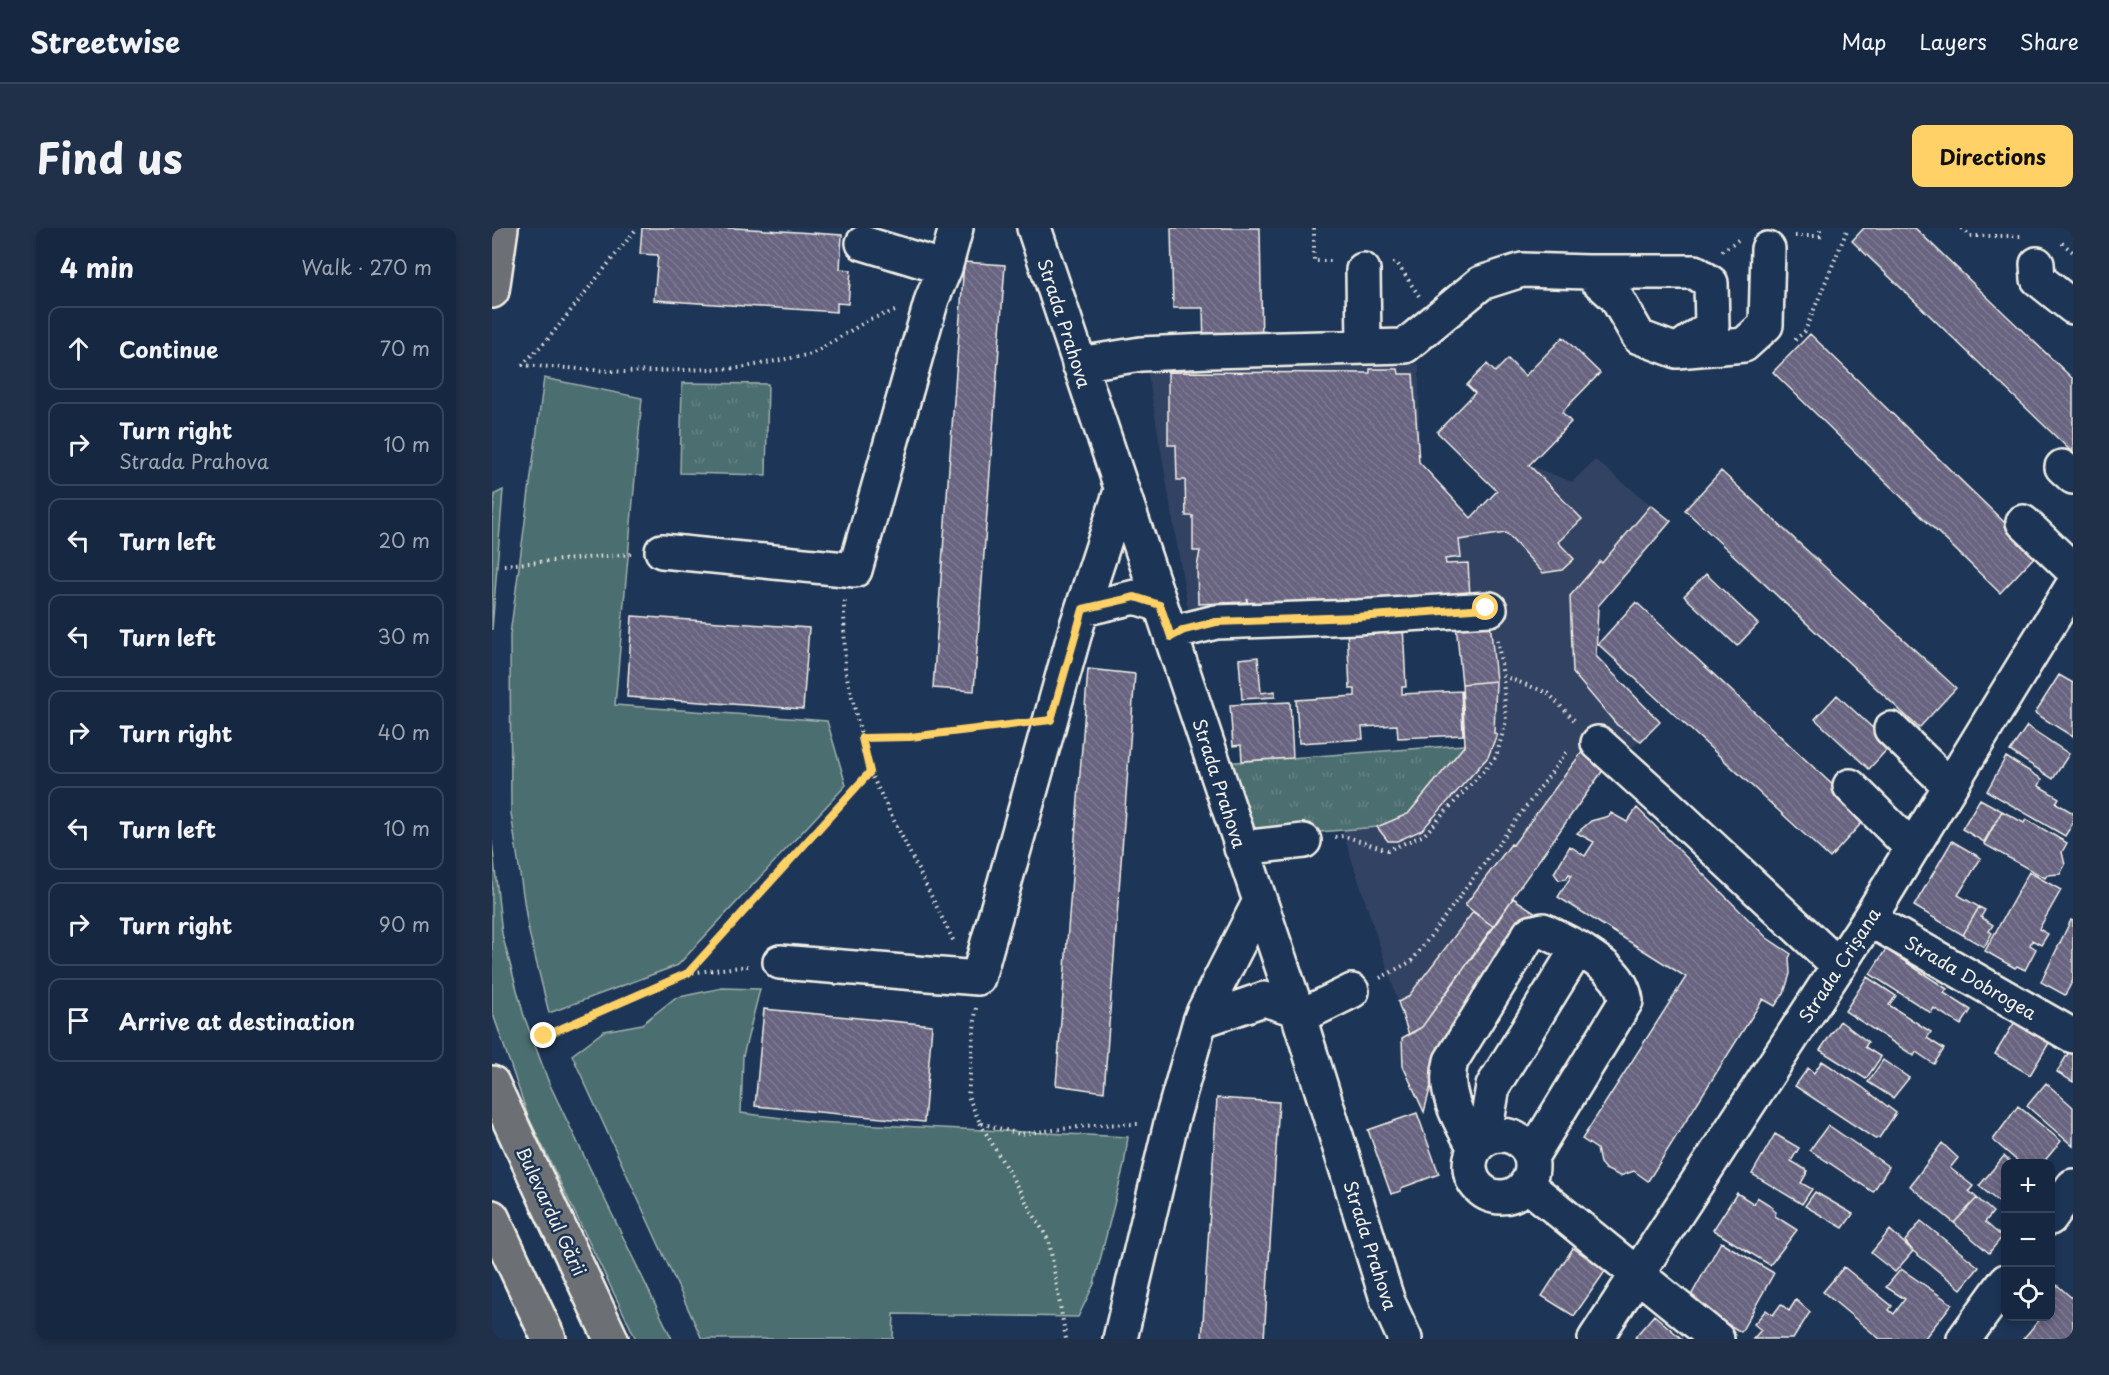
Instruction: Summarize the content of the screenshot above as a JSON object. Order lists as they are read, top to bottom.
{
  "streets": {
    "main road": ["Bulevardul Gării"],
    "street": ["Strada Prahova", "Strada Crișana", "Strada Dobrogea"]
  },
  "crossings": [
    ["Strada Crișana", "Strada Dobrogea"]
  ],
  "page": {
    "header": "Streetwise",
    "nav": ["Map", "Layers", "Share"],
    "title": "Find us",
    "buttons": "Directions",
    "heading": ["4 min", "Walk · 270 m"],
    "list": [
      ["Continue", "70 m"],
      ["Turn right", "Strada Prahova", "10 m"],
      ["Turn left", "20 m"],
      ["Turn left", "30 m"],
      ["Turn right", "40 m"],
      ["Turn left", "10 m"],
      ["Turn right", "90 m"],
      "Arrive at destination"
    ],
    "map_buttons": ["+", "−"]
  }
}
